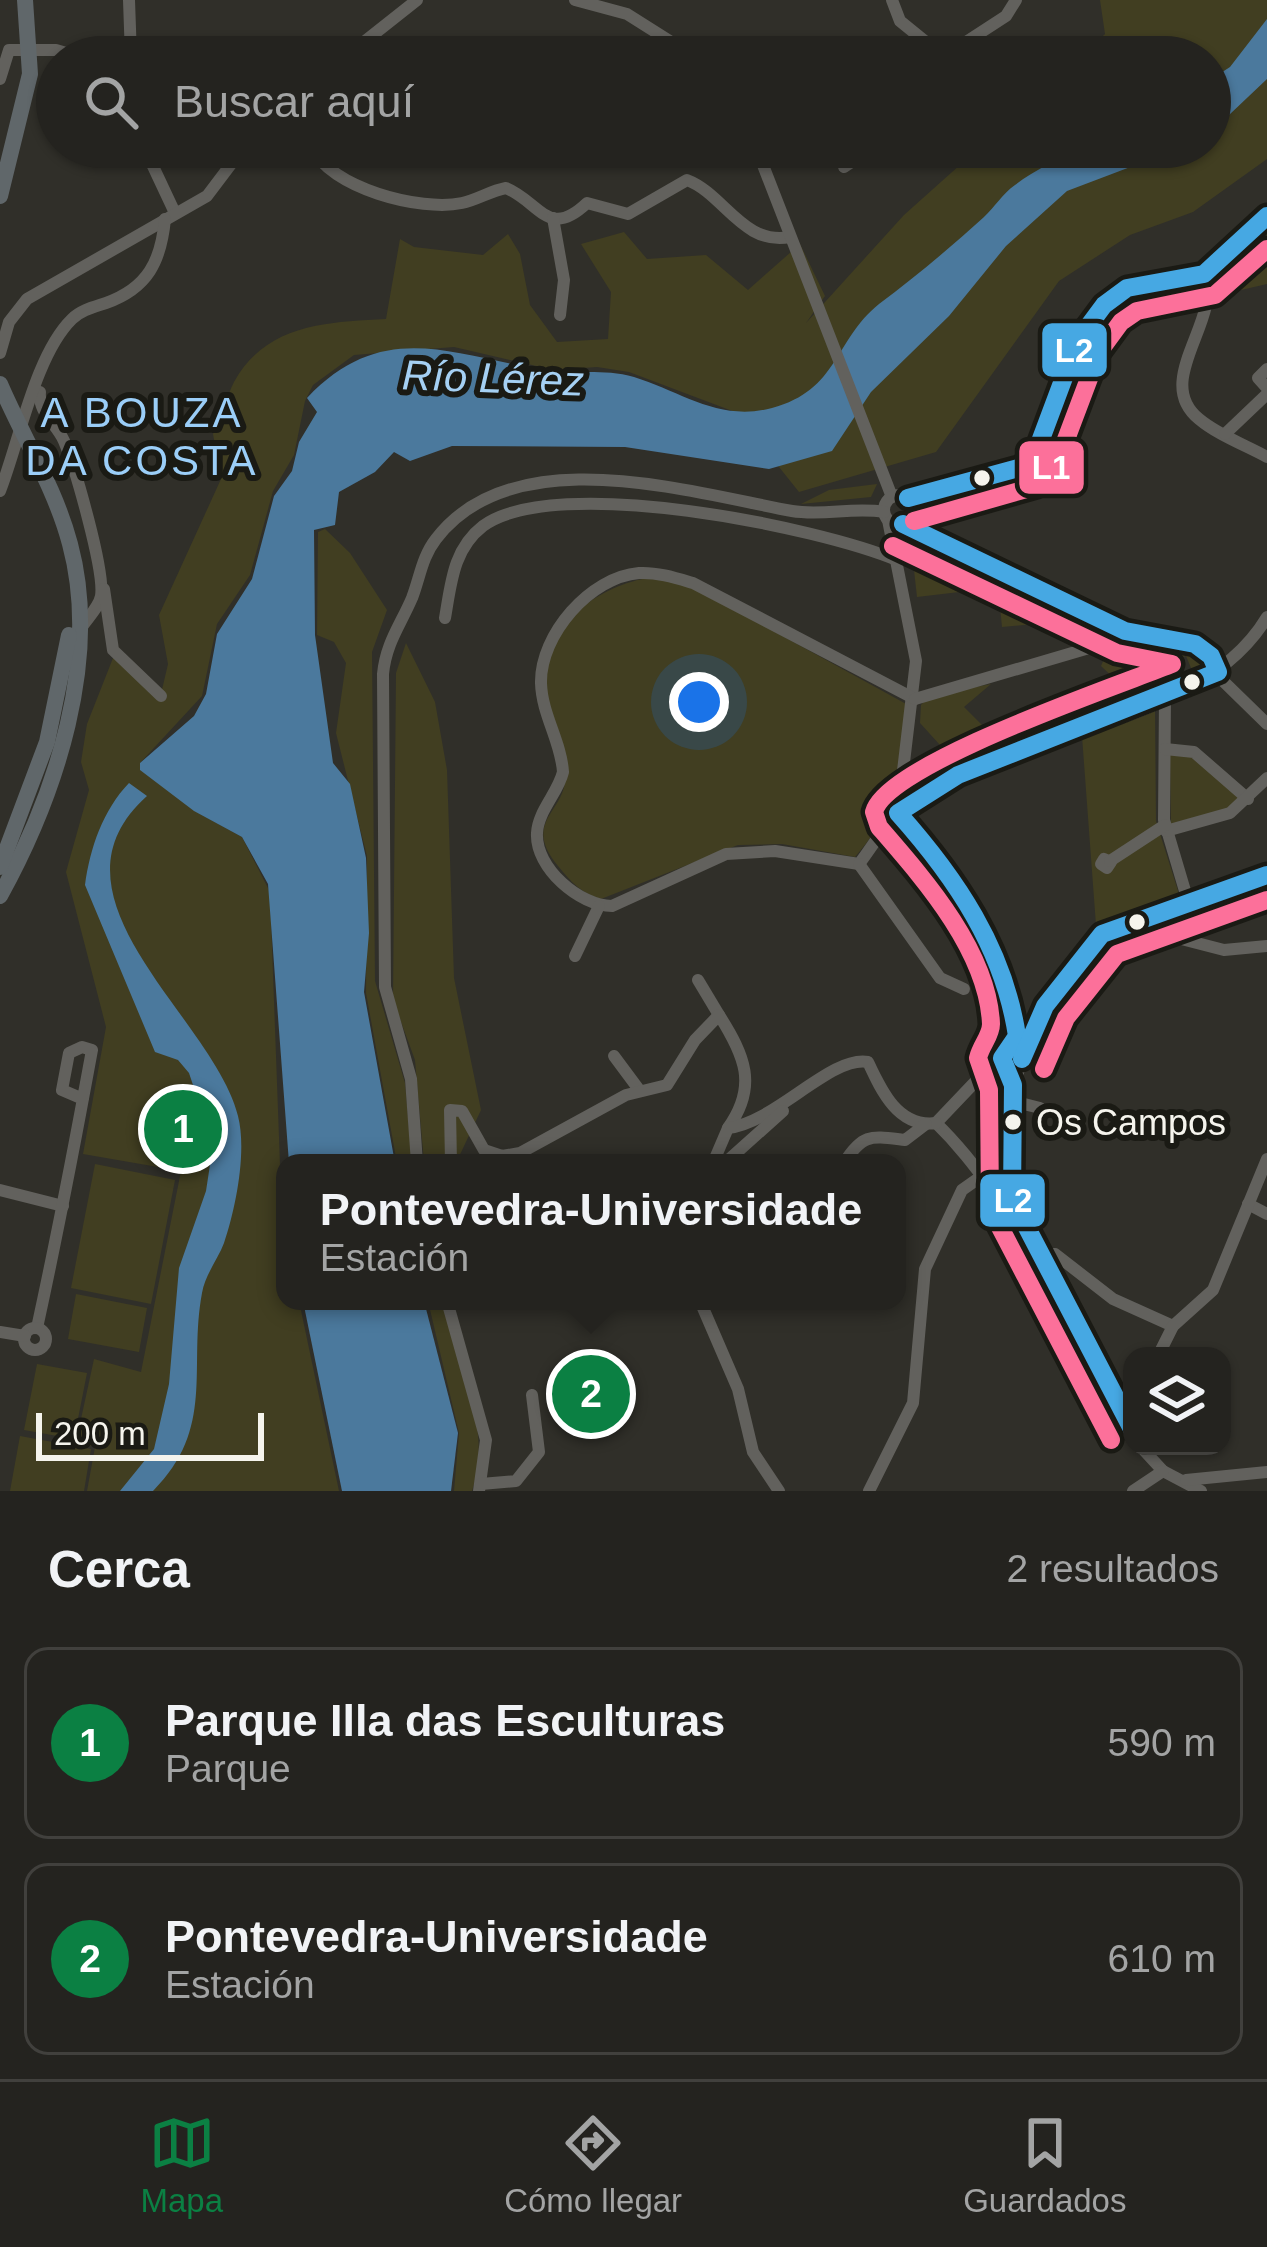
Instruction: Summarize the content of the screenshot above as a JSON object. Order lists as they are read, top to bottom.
{
  "districts": ["A BOUZA DA COSTA"],
  "water": ["Río Lérez"],
  "places": ["Os Campos"],
  "lines": ["transit line L2", "transit line L1"],
  "scale_bar": "200 m",
  "page": {
    "search": "Buscar aquí",
    "pins": ["1", "2"],
    "popup": ["Pontevedra-Universidade", "Estación"],
    "scale": "200 m",
    "heading": ["Cerca", "2 resultados"],
    "list": [
      {
        "mark": "1",
        "name": "Parque Illa das Esculturas",
        "note": "Parque",
        "value": "590 m"
      },
      {
        "mark": "2",
        "name": "Pontevedra-Universidade",
        "note": "Estación",
        "value": "610 m"
      }
    ],
    "nav": ["Mapa", "Cómo llegar", "Guardados"]
  }
}
